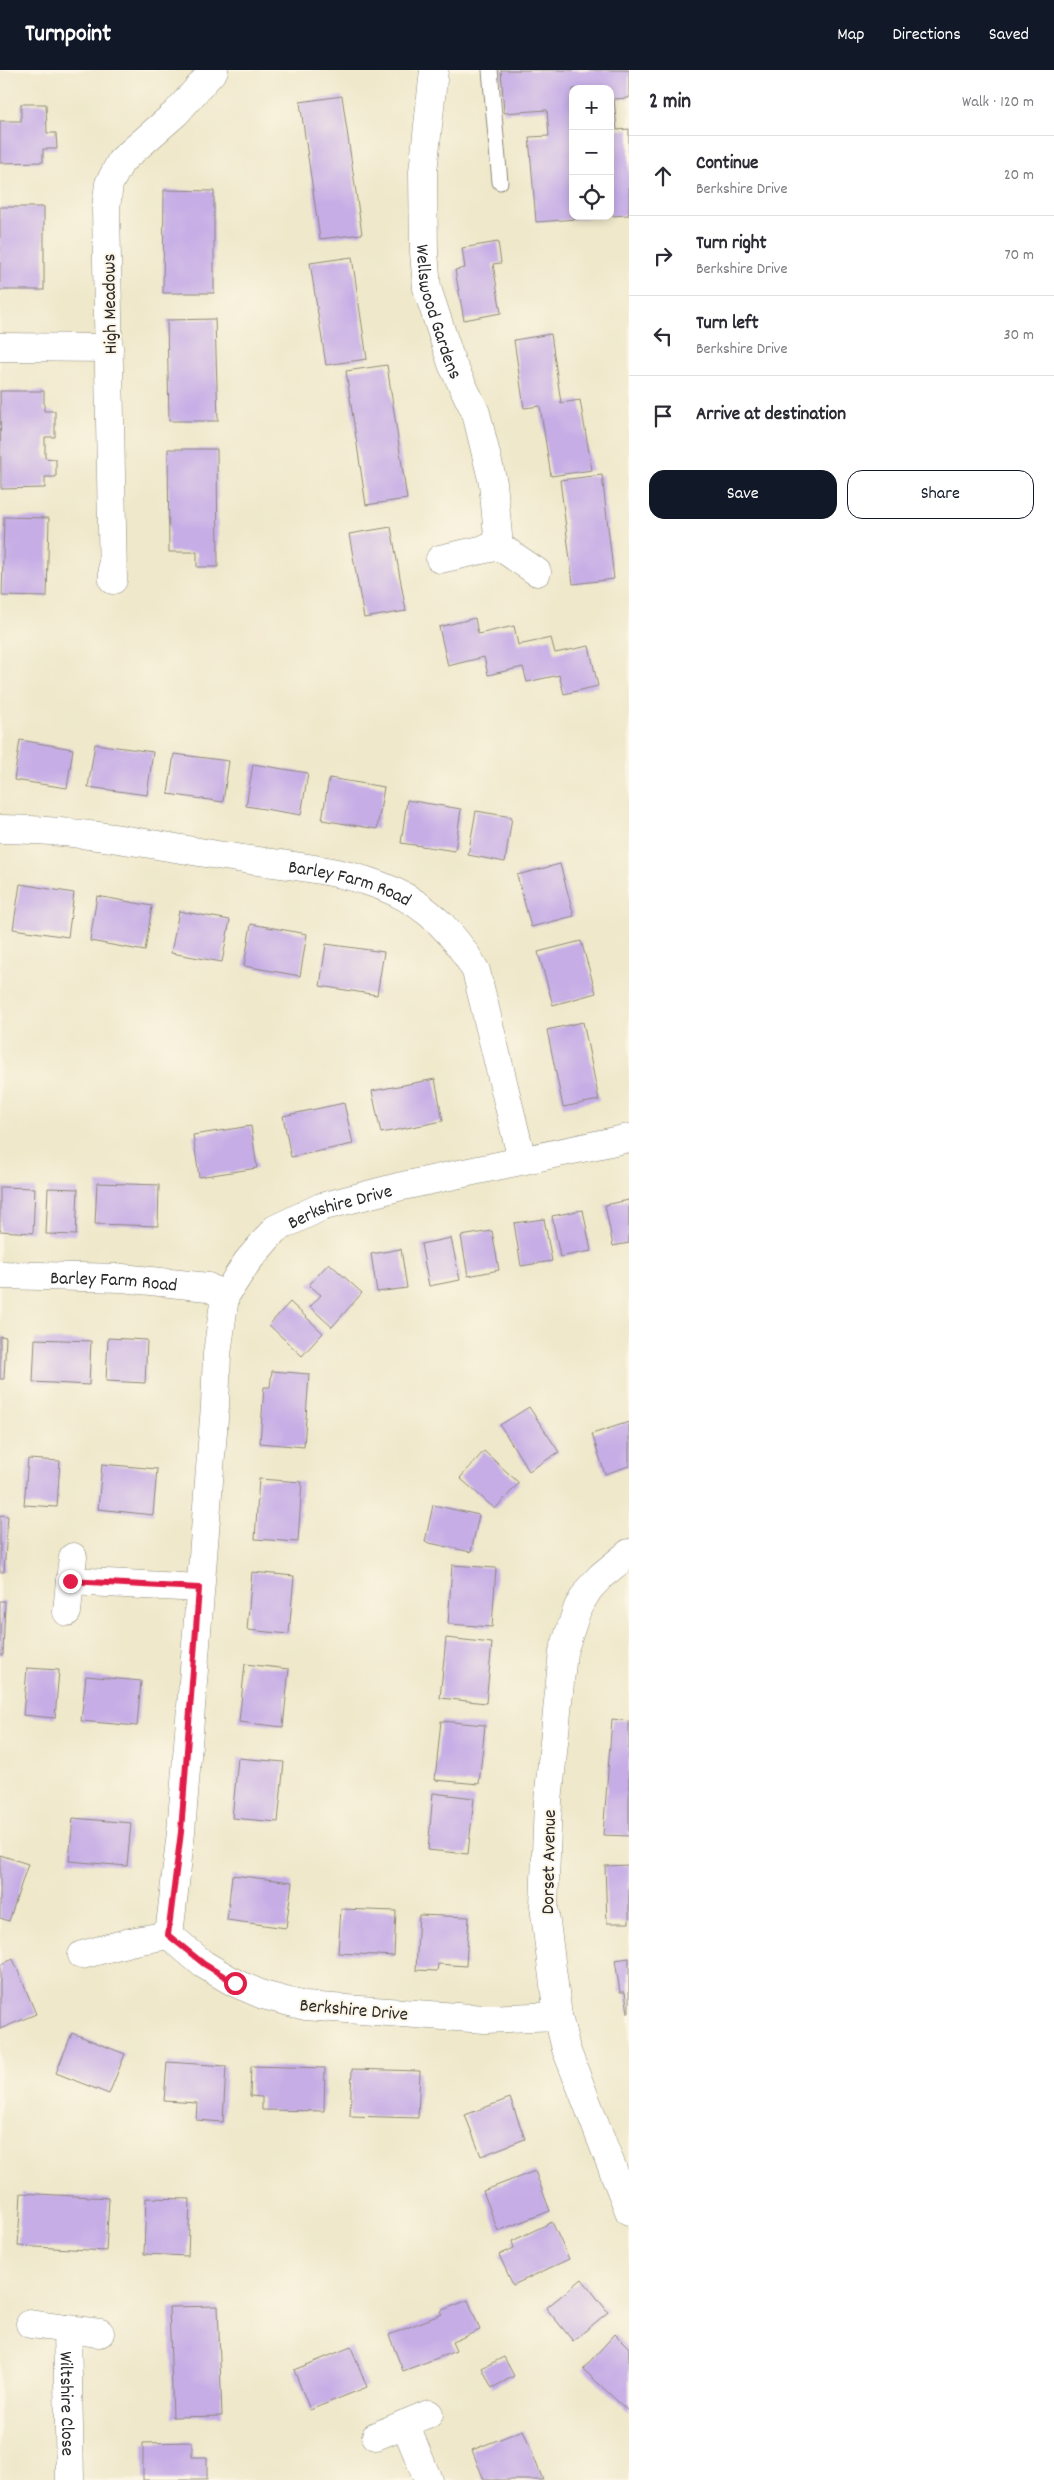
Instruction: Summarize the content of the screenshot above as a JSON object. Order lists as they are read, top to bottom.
{
  "streets": {
    "street": [
      "High Meadows",
      "Wellswood Gardens",
      "Barley Farm Road",
      "Berkshire Drive",
      "Dorset Avenue",
      "Wiltshire Close"
    ]
  },
  "crossings": [
    ["Barley Farm Road", "Berkshire Drive"],
    ["Berkshire Drive", "Dorset Avenue"]
  ],
  "page": {
    "header": "Turnpoint",
    "nav": ["Map", "Directions", "Saved"],
    "heading": ["2 min", "Walk · 120 m"],
    "map_buttons": ["+", "−"],
    "list": [
      ["Continue", "Berkshire Drive", "20 m"],
      ["Turn right", "Berkshire Drive", "70 m"],
      ["Turn left", "Berkshire Drive", "30 m"],
      "Arrive at destination"
    ],
    "buttons": ["Save", "Share"]
  }
}
